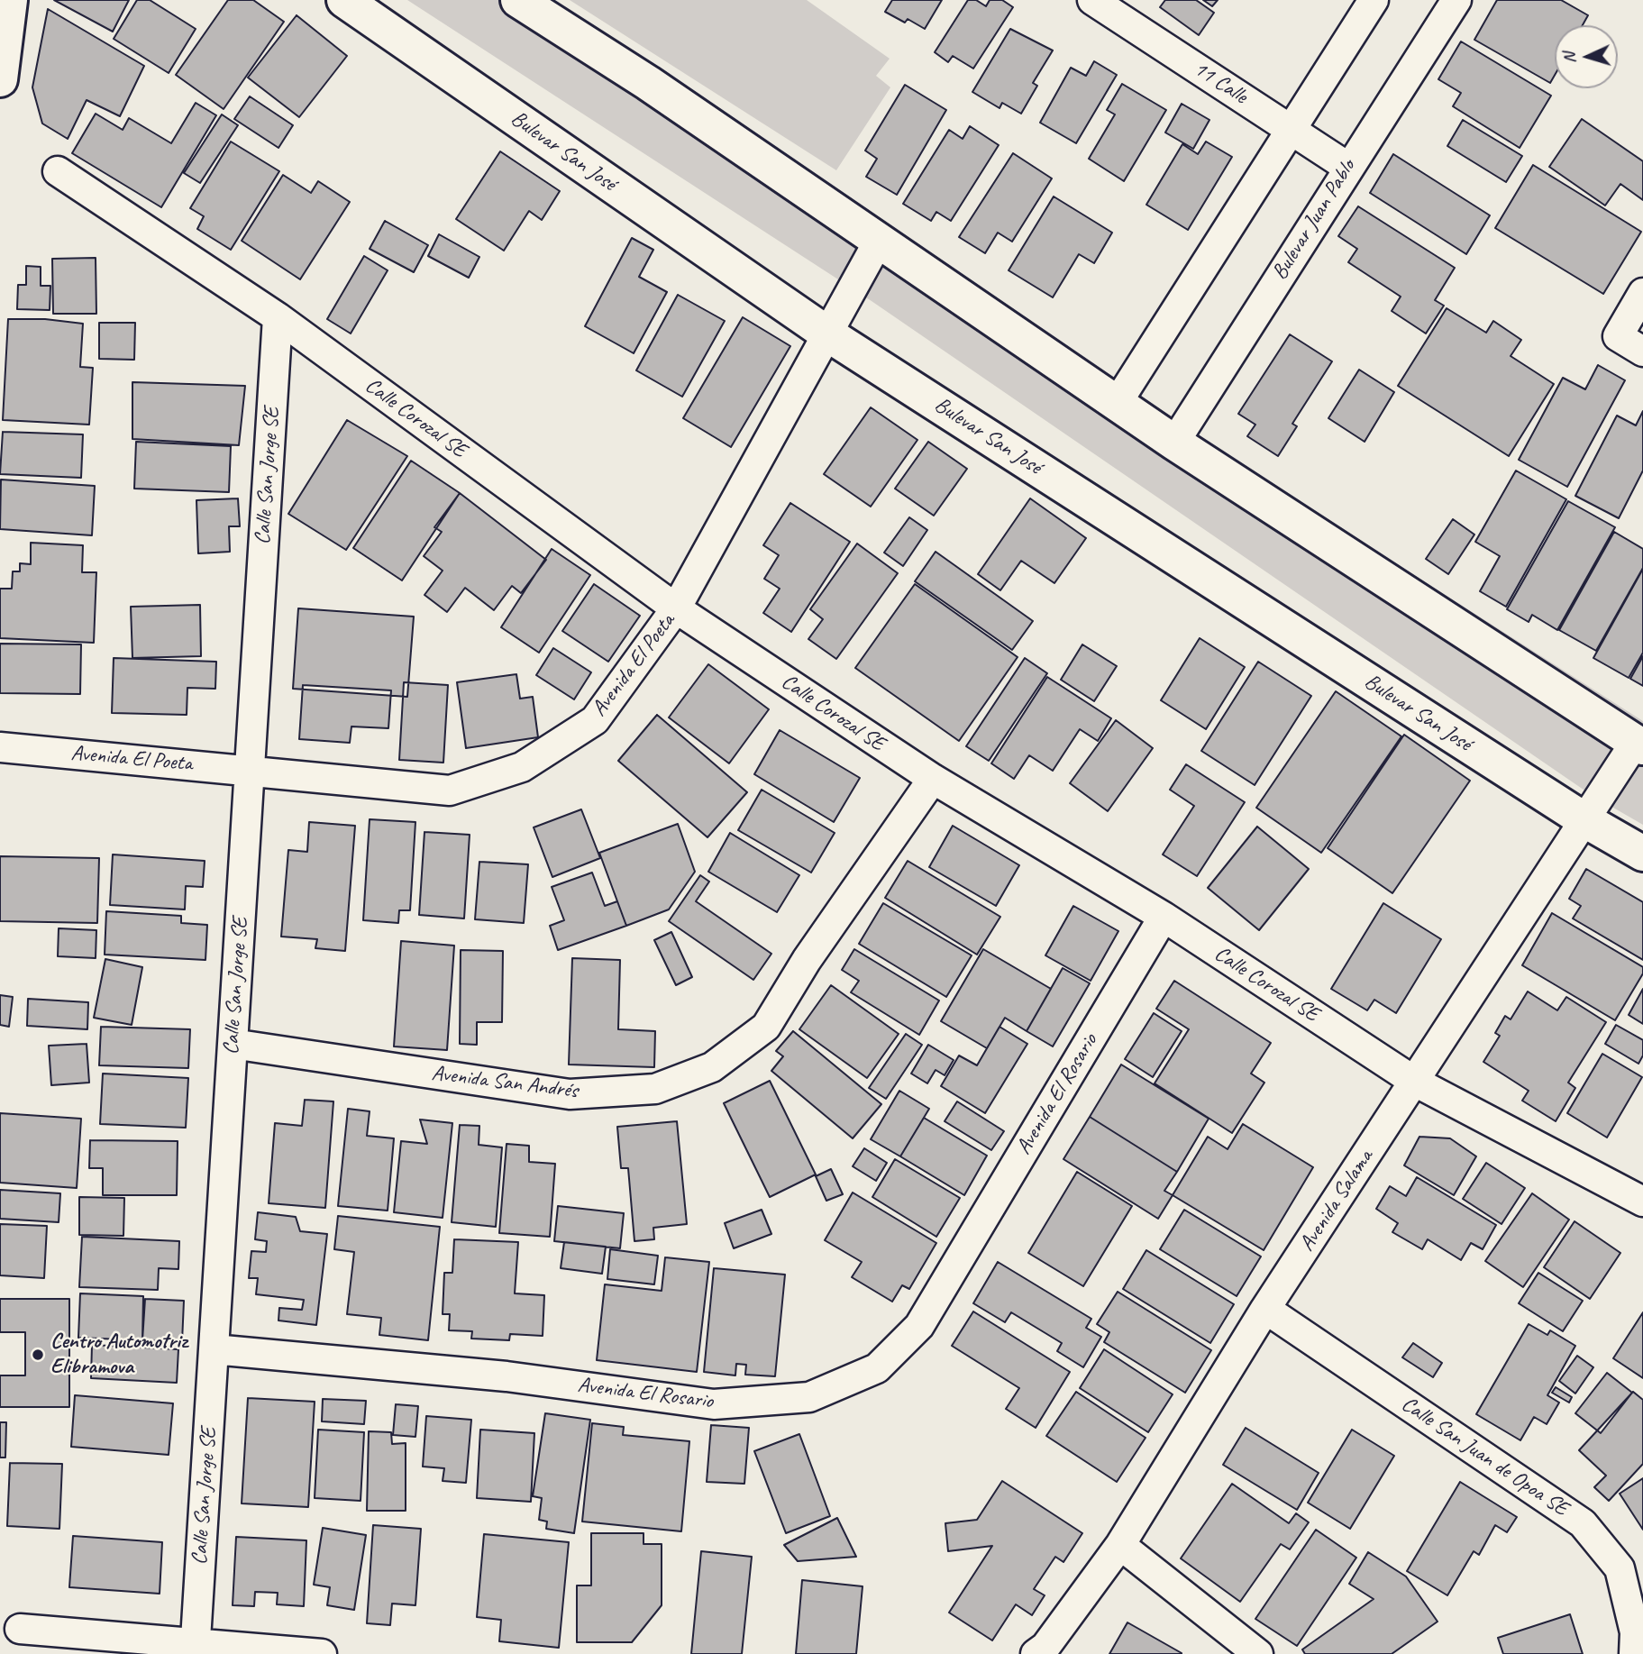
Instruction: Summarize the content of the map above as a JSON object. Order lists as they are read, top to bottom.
{
  "streets": {
    "street": [
      "11 Calle",
      "Bulevar San José",
      "Bulevar Juan Pablo",
      "Calle Corozal SE",
      "Calle San Jorge SE",
      "Avenida El Poeta",
      "Avenida San Andrés",
      "Avenida El Rosario",
      "Avenida Salama",
      "Calle San Juan de Opoa SE"
    ]
  },
  "crossings": [
    ["11 Calle", "Bulevar Juan Pablo"],
    ["Bulevar San José", "Avenida El Poeta"],
    ["Bulevar San José", "Avenida Salama"],
    ["Calle Corozal SE", "Calle San Jorge SE"],
    ["Calle Corozal SE", "Avenida El Poeta"],
    ["Calle Corozal SE", "Avenida San Andrés"],
    ["Calle Corozal SE", "Avenida El Rosario"],
    ["Calle Corozal SE", "Avenida Salama"],
    ["Calle San Jorge SE", "Avenida El Poeta"],
    ["Calle San Jorge SE", "Avenida San Andrés"],
    ["Calle San Jorge SE", "Avenida El Rosario"],
    ["Avenida Salama", "Calle San Juan de Opoa SE"]
  ],
  "places": ["Centro Automotriz Elibramova"],
  "north": "left"
}
